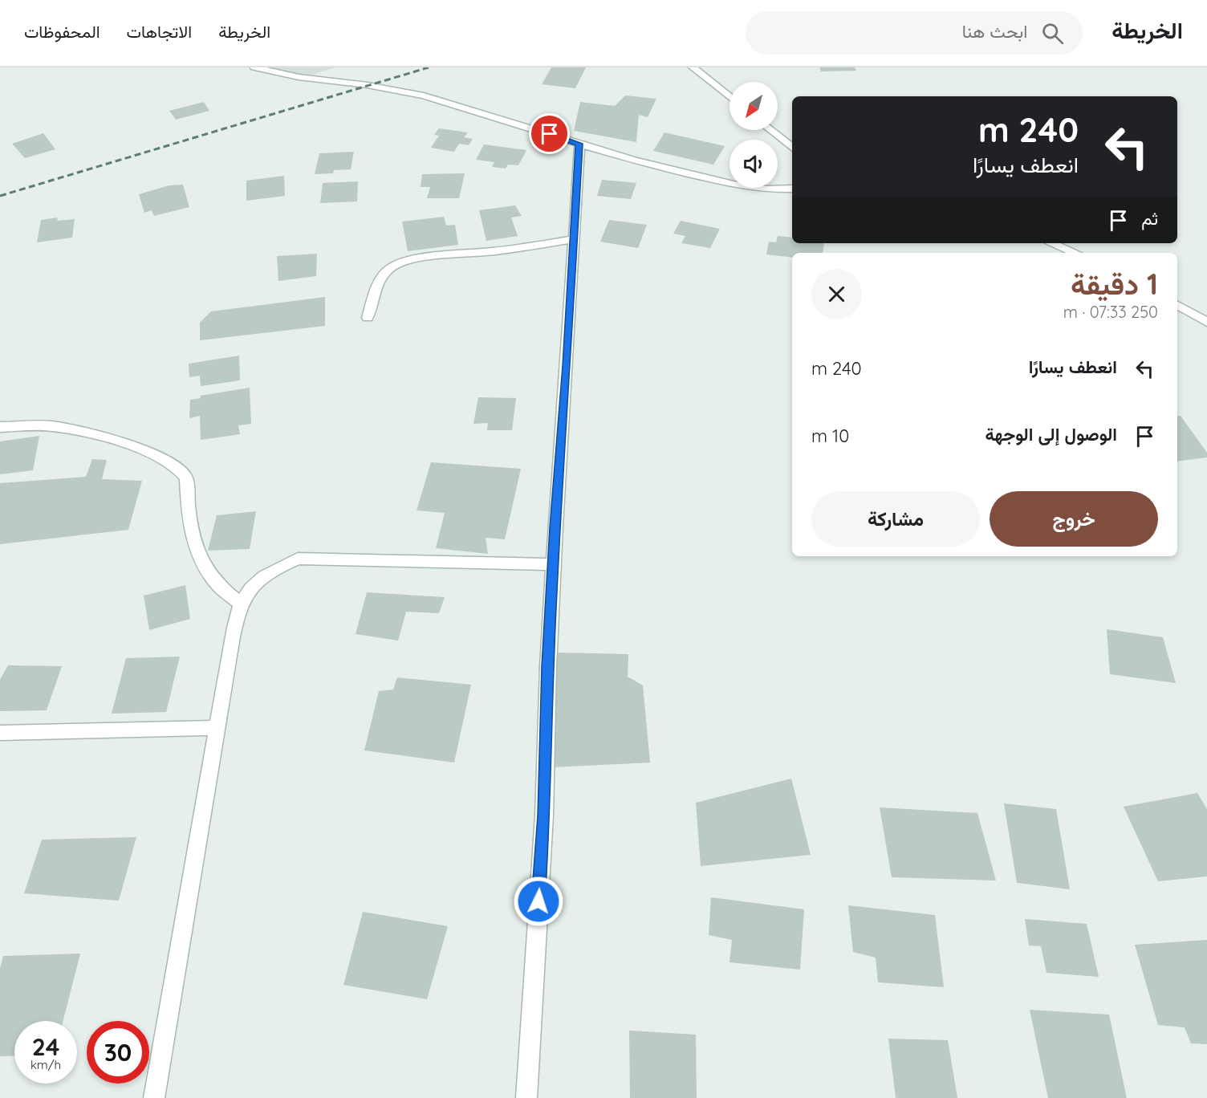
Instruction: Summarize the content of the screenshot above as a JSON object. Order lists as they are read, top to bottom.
{
  "north": "bottom left",
  "page": {
    "header": "الخريطة",
    "search": "ابحث هنا",
    "nav": ["الخريطة", "الاتجاهات", "المحفوظات"],
    "turn": ["240 m", "انعطف يسارًا"],
    "then": "ثم",
    "heading": ["1 دقيقة", "250 m · 07:33"],
    "list": [
      {
        "name": "انعطف يسارًا",
        "value": "240 m"
      },
      {
        "name": "الوصول إلى الوجهة",
        "value": "10 m"
      }
    ],
    "buttons": ["خروج", "مشاركة"],
    "speed": "24 km/h",
    "limit": "30"
  }
}
